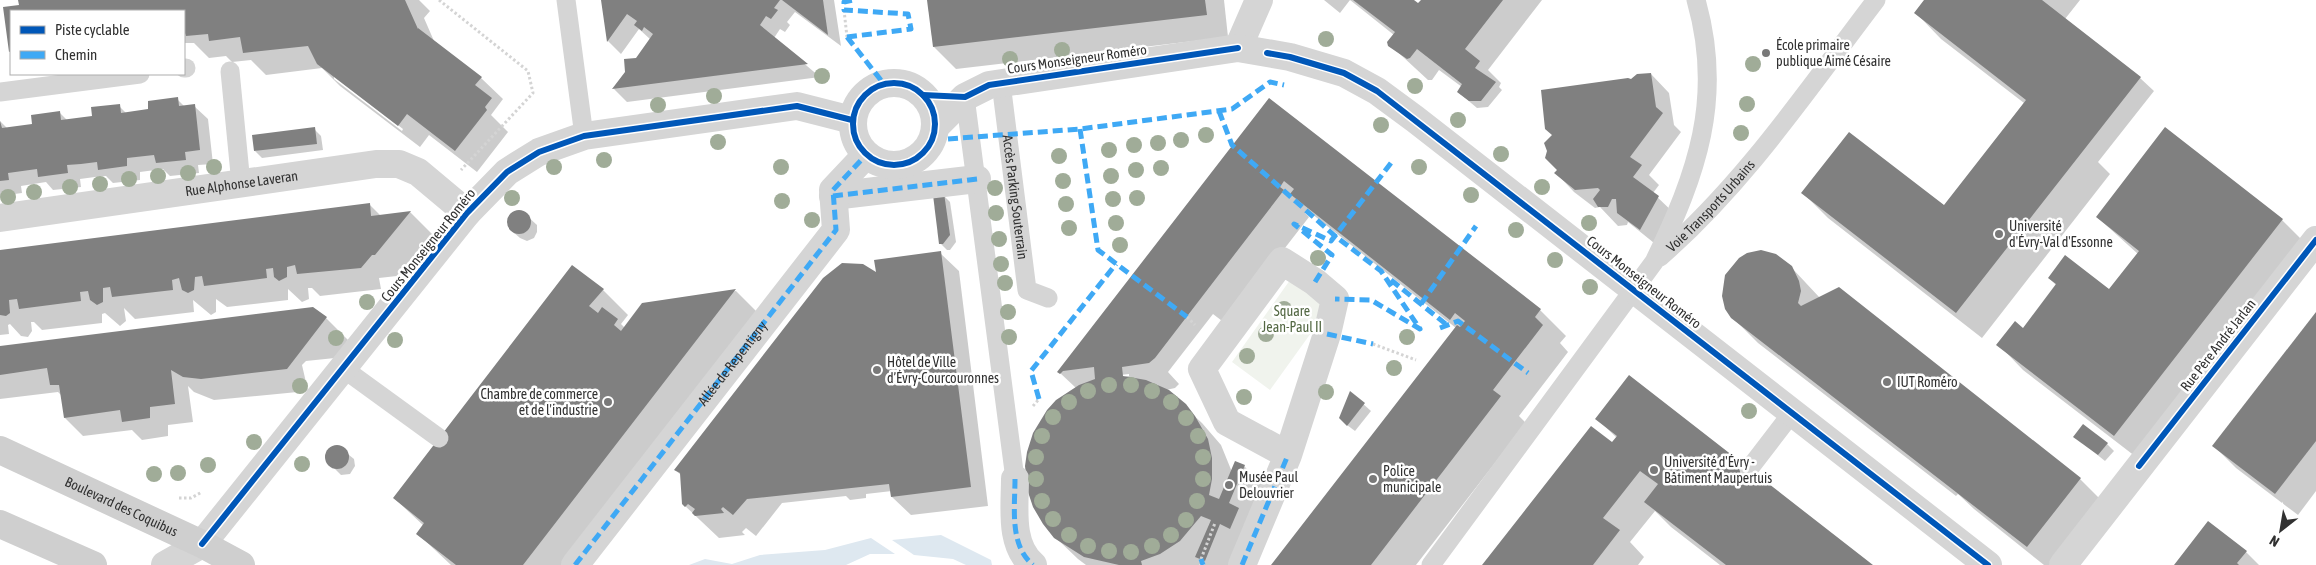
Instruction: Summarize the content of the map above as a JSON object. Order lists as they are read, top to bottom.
{
  "streets": {
    "main road": ["Boulevard des Coquibus"],
    "street": [
      "Cours Monseigneur Roméro",
      "Rue Alphonse Laveran",
      "Rue Père André Jarlan",
      "Allée de Repentigny"
    ],
    "lane": ["Accès Parking Souterrain", "Voie Transports Urbains"]
  },
  "crossings": [
    ["Cours Monseigneur Roméro", "Rue Alphonse Laveran"],
    ["Cours Monseigneur Roméro", "Accès Parking Souterrain"],
    ["Cours Monseigneur Roméro", "Boulevard des Coquibus"]
  ],
  "parks": ["Square Jean-Paul II"],
  "places": [
    "École primaire publique Aimé Césaire",
    "Université d'Évry-Val d'Essonne",
    "Hôtel de Ville d’Évry-Courcouronnes",
    "IUT Roméro",
    "Chambre de commerce et de l'industrie",
    "Université d'Évry - Bâtiment Maupertuis",
    "Police municipale",
    "Musée Paul Delouvrier"
  ],
  "legend": ["Piste cyclable", "Chemin"],
  "north": "bottom left"
}
